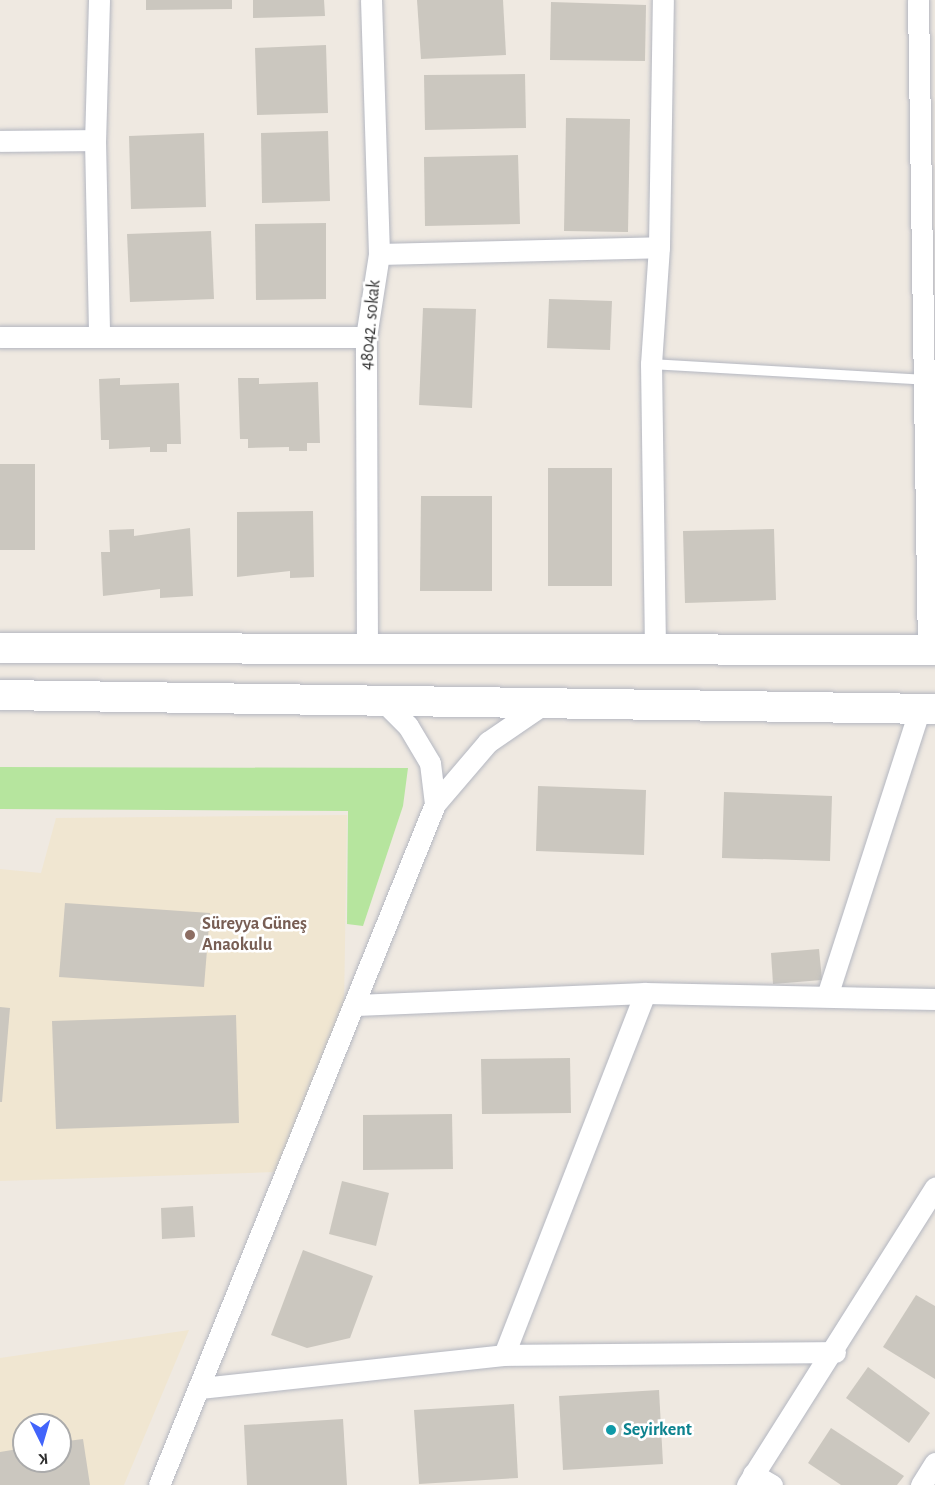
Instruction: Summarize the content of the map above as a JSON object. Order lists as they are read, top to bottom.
{
  "streets": {
    "street": ["48042. sokak"]
  },
  "places": ["Süreyya Güneş Anaokulu", "Seyirkent"],
  "north": "bottom"
}
